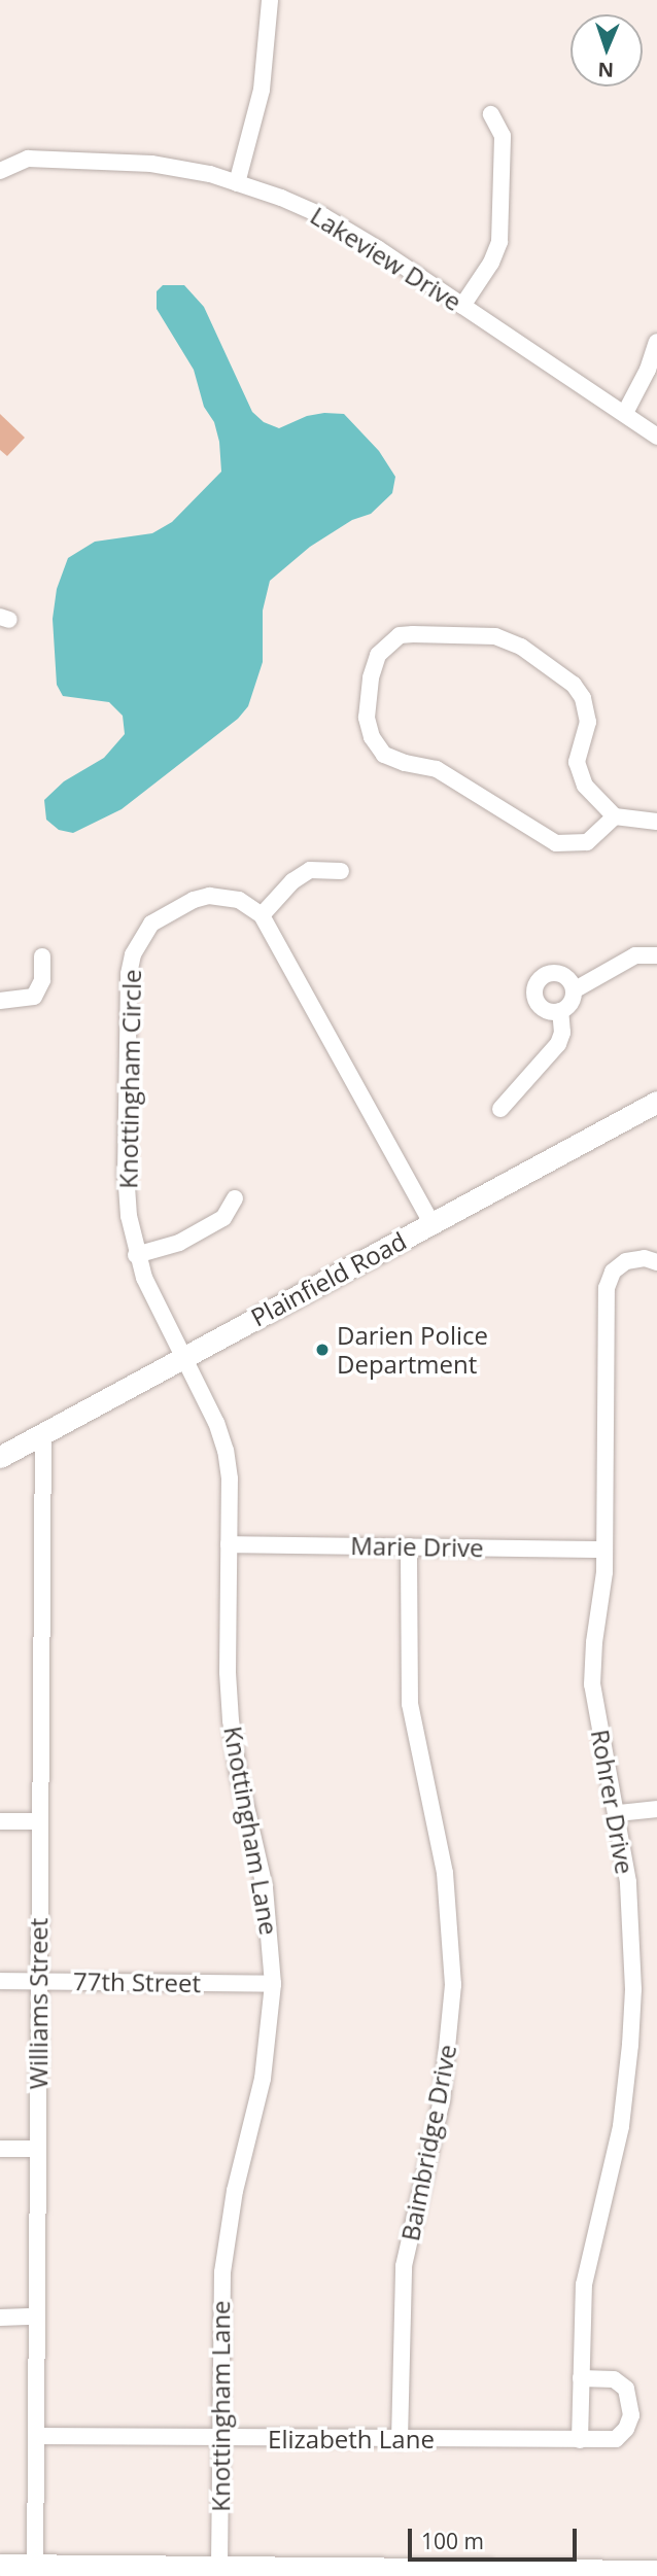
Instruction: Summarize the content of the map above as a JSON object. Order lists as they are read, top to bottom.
{
  "streets": {
    "main road": ["Plainfield Road"],
    "street": [
      "Lakeview Drive",
      "Knottingham Circle",
      "Marie Drive",
      "Rohrer Drive",
      "Knottingham Lane",
      "77th Street",
      "Williams Street",
      "Baimbridge Drive",
      "Elizabeth Lane"
    ]
  },
  "crossings": [
    ["Knottingham Circle", "Plainfield Road"],
    ["Knottingham Circle", "Knottingham Lane"],
    ["Plainfield Road", "Knottingham Lane"],
    ["Plainfield Road", "Williams Street"],
    ["Marie Drive", "Rohrer Drive"],
    ["Marie Drive", "Knottingham Lane"],
    ["Marie Drive", "Baimbridge Drive"],
    ["Rohrer Drive", "Elizabeth Lane"],
    ["Knottingham Lane", "77th Street"],
    ["Knottingham Lane", "Elizabeth Lane"],
    ["77th Street", "Williams Street"],
    ["Williams Street", "Elizabeth Lane"],
    ["Baimbridge Drive", "Elizabeth Lane"]
  ],
  "places": ["Darien Police Department"],
  "scale_bar": "100 m",
  "north": "bottom"
}
